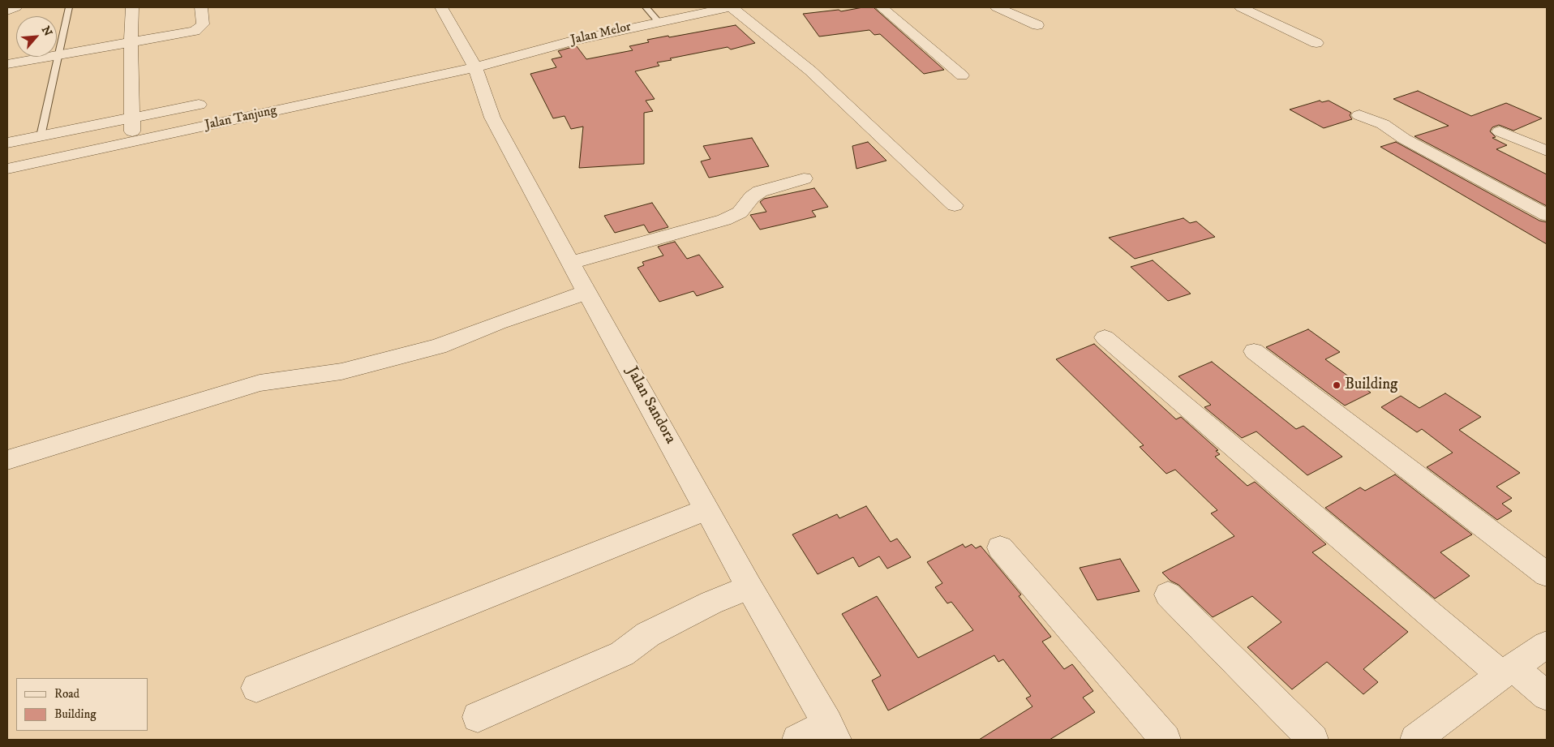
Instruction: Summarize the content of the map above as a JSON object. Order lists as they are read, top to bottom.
{
  "streets": {
    "street": ["Jalan Melor", "Jalan Tanjung", "Jalan Sandora"]
  },
  "crossings": [
    ["Jalan Melor", "Jalan Tanjung"],
    ["Jalan Melor", "Jalan Sandora"],
    ["Jalan Tanjung", "Jalan Sandora"]
  ],
  "places": ["Building"],
  "legend": ["Road", "Building"],
  "north": "top right"
}
